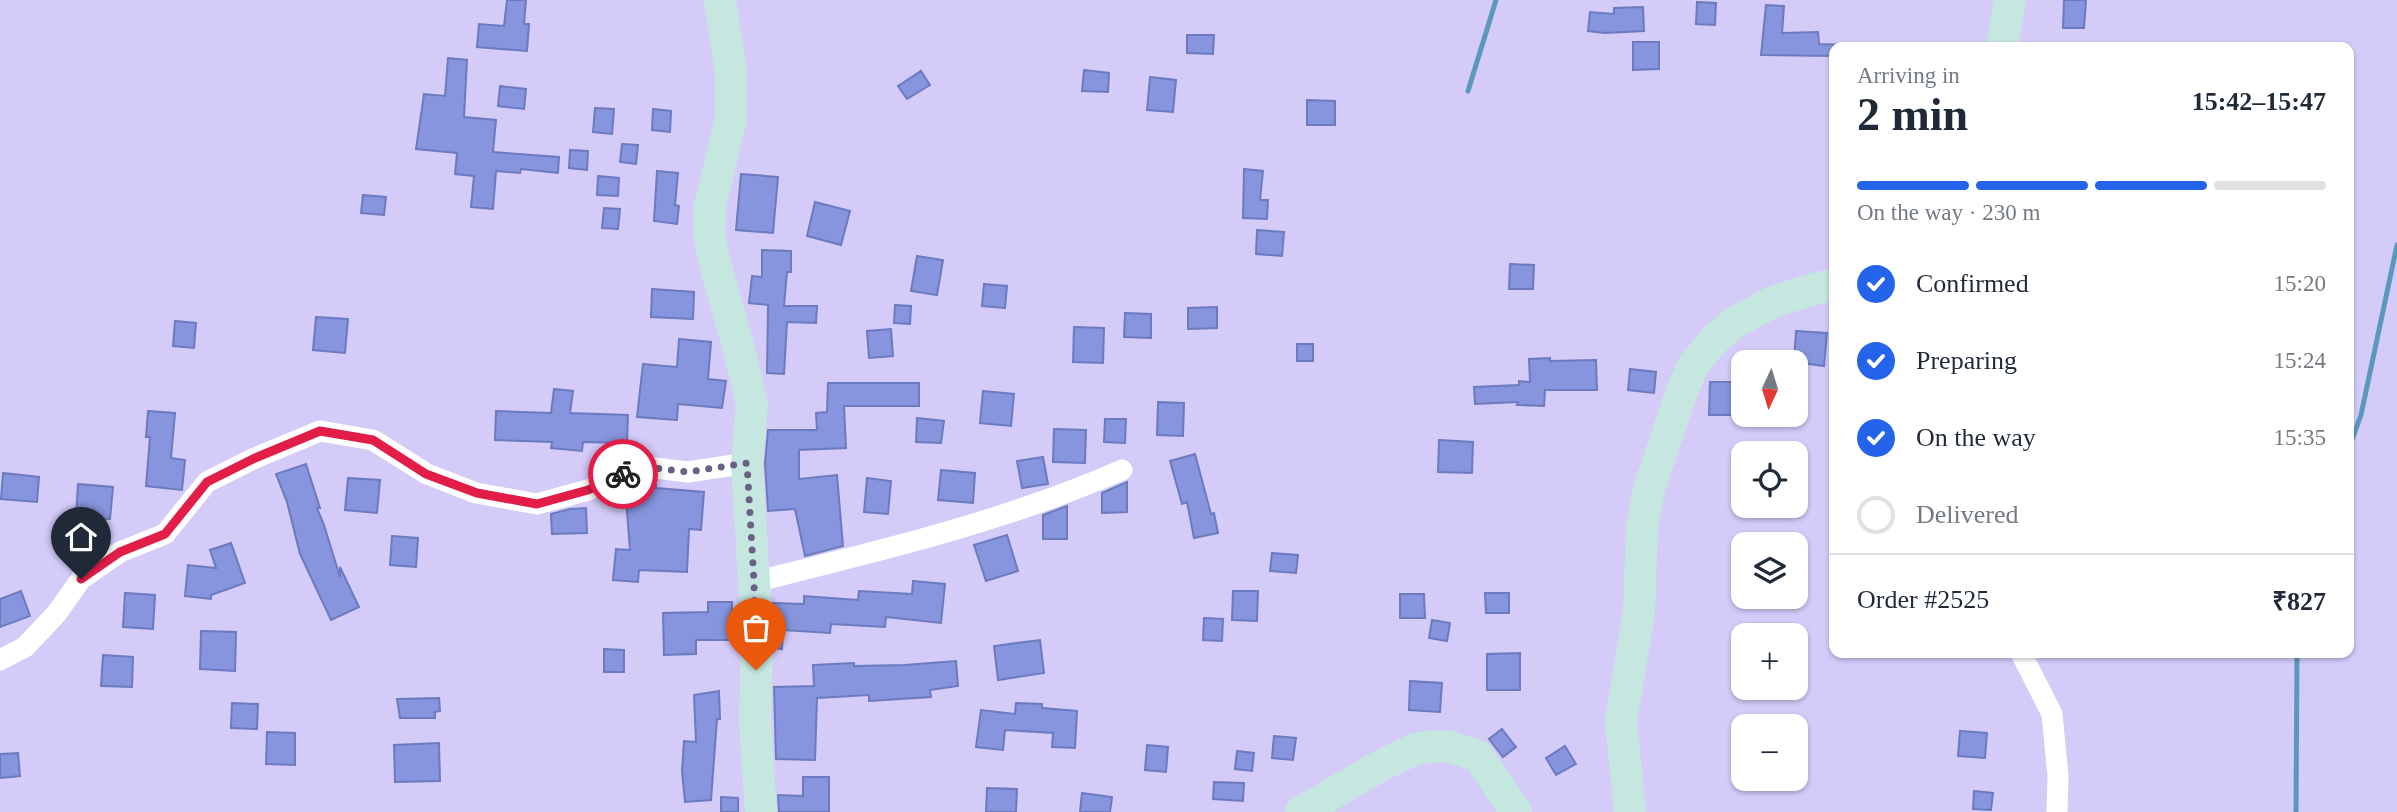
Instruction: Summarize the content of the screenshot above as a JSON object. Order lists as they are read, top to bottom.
{
  "north": "bottom",
  "page": {
    "heading": ["2 min", "Arriving in", "15:42–15:47"],
    "panel": ["Order #2525", "₹827"],
    "bar": "On the way · 230 m",
    "list": [
      ["Confirmed", "15:20"],
      ["Preparing", "15:24"],
      ["On the way", "15:35"],
      "Delivered"
    ],
    "map_buttons": ["+", "−"]
  }
}
